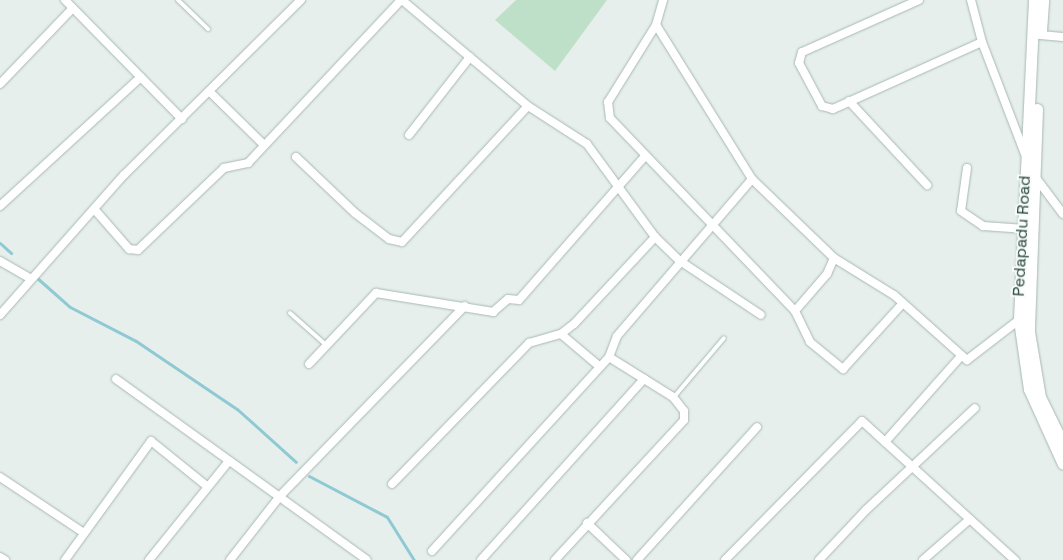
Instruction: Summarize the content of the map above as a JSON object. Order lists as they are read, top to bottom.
{
  "streets": {
    "main road": ["Pedapadu Road"]
  }
}
